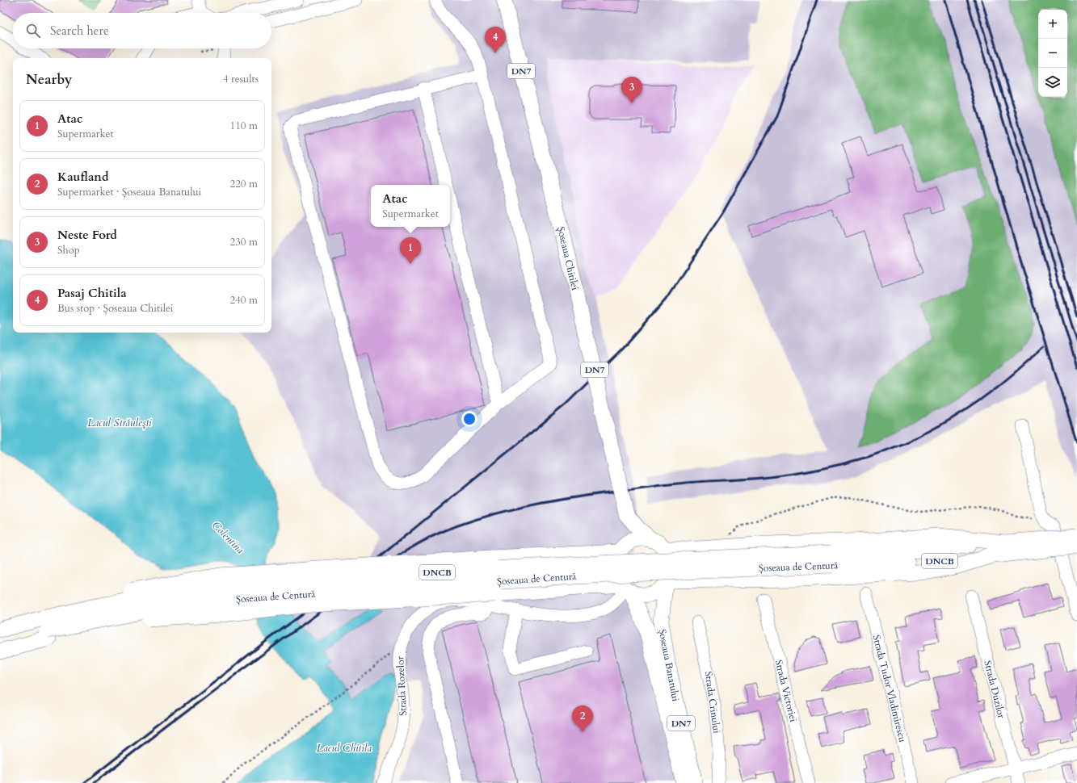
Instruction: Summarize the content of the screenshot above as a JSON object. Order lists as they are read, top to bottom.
{
  "streets": {
    "main road": [
      "DN7",
      "Șoseaua Chitilei",
      "DNCB",
      "Șoseaua de Centură",
      "Șoseaua Banatului"
    ],
    "street": [
      "Strada Rozelor",
      "Strada Tudor Vladimirescu",
      "Strada Duzilor",
      "Strada Victoriei",
      "Strada Crinului"
    ]
  },
  "crossings": [
    ["DN7", "Șoseaua Chitilei"],
    ["DN7", "Șoseaua Banatului"],
    ["Șoseaua Chitilei", "Șoseaua Banatului"]
  ],
  "water": ["Lacul Străulești", "Colentina", "Lacul Chitila"],
  "page": {
    "map_buttons": ["+", "−"],
    "search": "Search here",
    "pins": [
      "4",
      "3",
      "1",
      "2"
    ],
    "heading": ["Nearby", "4 results"],
    "list": [
      {
        "mark": "1",
        "name": "Atac",
        "note": "Supermarket",
        "value": "110 m"
      },
      {
        "mark": "2",
        "name": "Kaufland",
        "note": "Supermarket · Șoseaua Banatului",
        "value": "220 m"
      },
      {
        "mark": "3",
        "name": "Neste Ford",
        "note": "Shop",
        "value": "230 m"
      },
      {
        "mark": "4",
        "name": "Pasaj Chitila",
        "note": "Bus stop · Șoseaua Chitilei",
        "value": "240 m"
      }
    ],
    "popup": ["Atac", "Supermarket"]
  }
}
